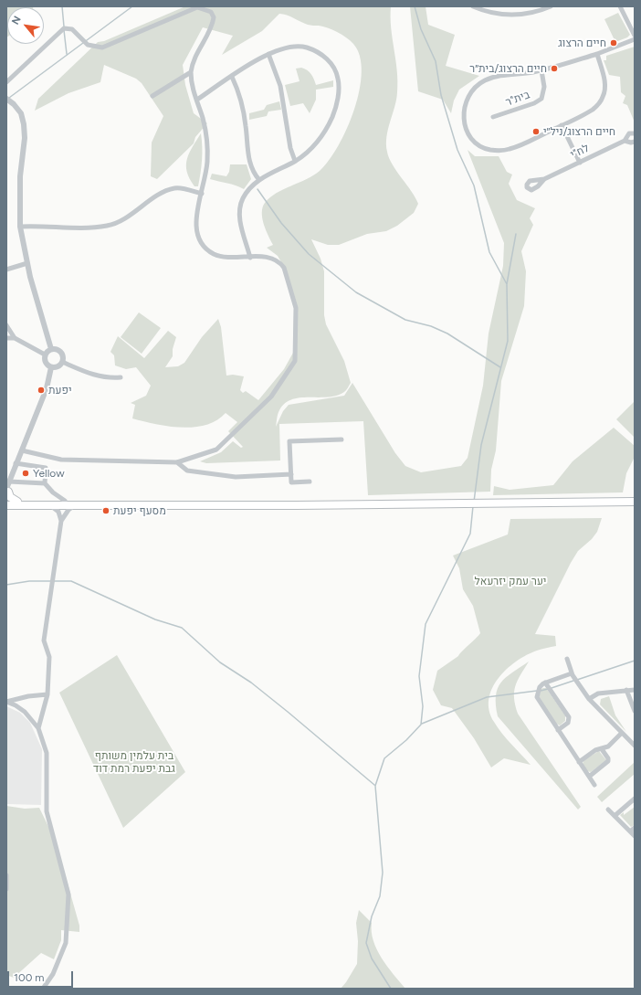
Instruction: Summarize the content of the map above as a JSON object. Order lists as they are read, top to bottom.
{
  "streets": {
    "street": ["בית\"ר", "לח\"י"]
  },
  "parks": ["יער עמק יזרעאל", "בית עלמין משותף גבת יפעת רמת דוד"],
  "places": [
    "חיים הרצוג",
    "חיים הרצוג/בית״ר",
    "חיים הרצוג/ניל״י",
    "יפעת",
    "Yellow",
    "מסעף יפעת"
  ],
  "scale_bar": "100 m",
  "north": "top left"
}
